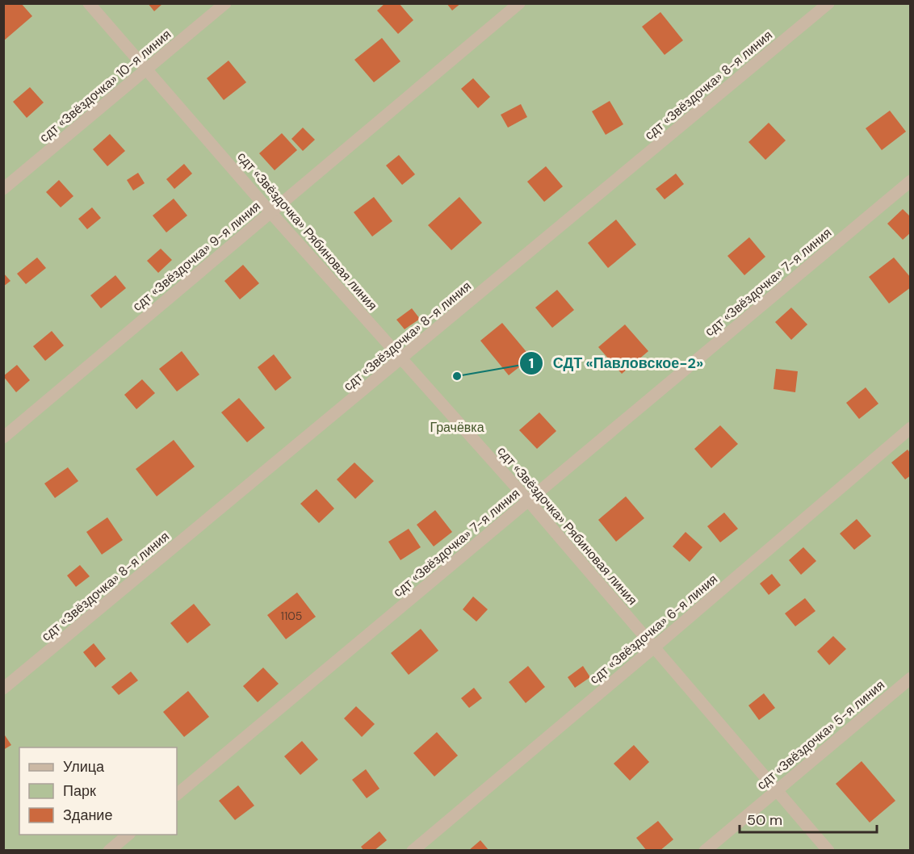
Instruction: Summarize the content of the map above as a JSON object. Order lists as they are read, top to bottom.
{
  "streets": {
    "street": [
      "сдт «Звёздочка» 8-я линия",
      "сдт «Звёздочка» 10-я линия",
      "сдт «Звёздочка» Рябиновая линия",
      "сдт «Звёздочка» 9-я линия",
      "сдт «Звёздочка» 7-я линия",
      "сдт «Звёздочка» 6-я линия",
      "сдт «Звёздочка» 5-я линия"
    ]
  },
  "crossings": [
    ["сдт «Звёздочка» 8-я линия", "сдт «Звёздочка» Рябиновая линия"],
    ["сдт «Звёздочка» 10-я линия", "сдт «Звёздочка» Рябиновая линия"],
    ["сдт «Звёздочка» Рябиновая линия", "сдт «Звёздочка» 9-я линия"],
    ["сдт «Звёздочка» Рябиновая линия", "сдт «Звёздочка» 7-я линия"],
    ["сдт «Звёздочка» Рябиновая линия", "сдт «Звёздочка» 6-я линия"],
    ["сдт «Звёздочка» Рябиновая линия", "сдт «Звёздочка» 5-я линия"]
  ],
  "parks": ["Грачёвка"],
  "places": ["СДТ «Павловское-2»"],
  "house_numbers": ["1105"],
  "legend": ["Улица", "Парк", "Здание"],
  "scale_bar": "50 m"
}
